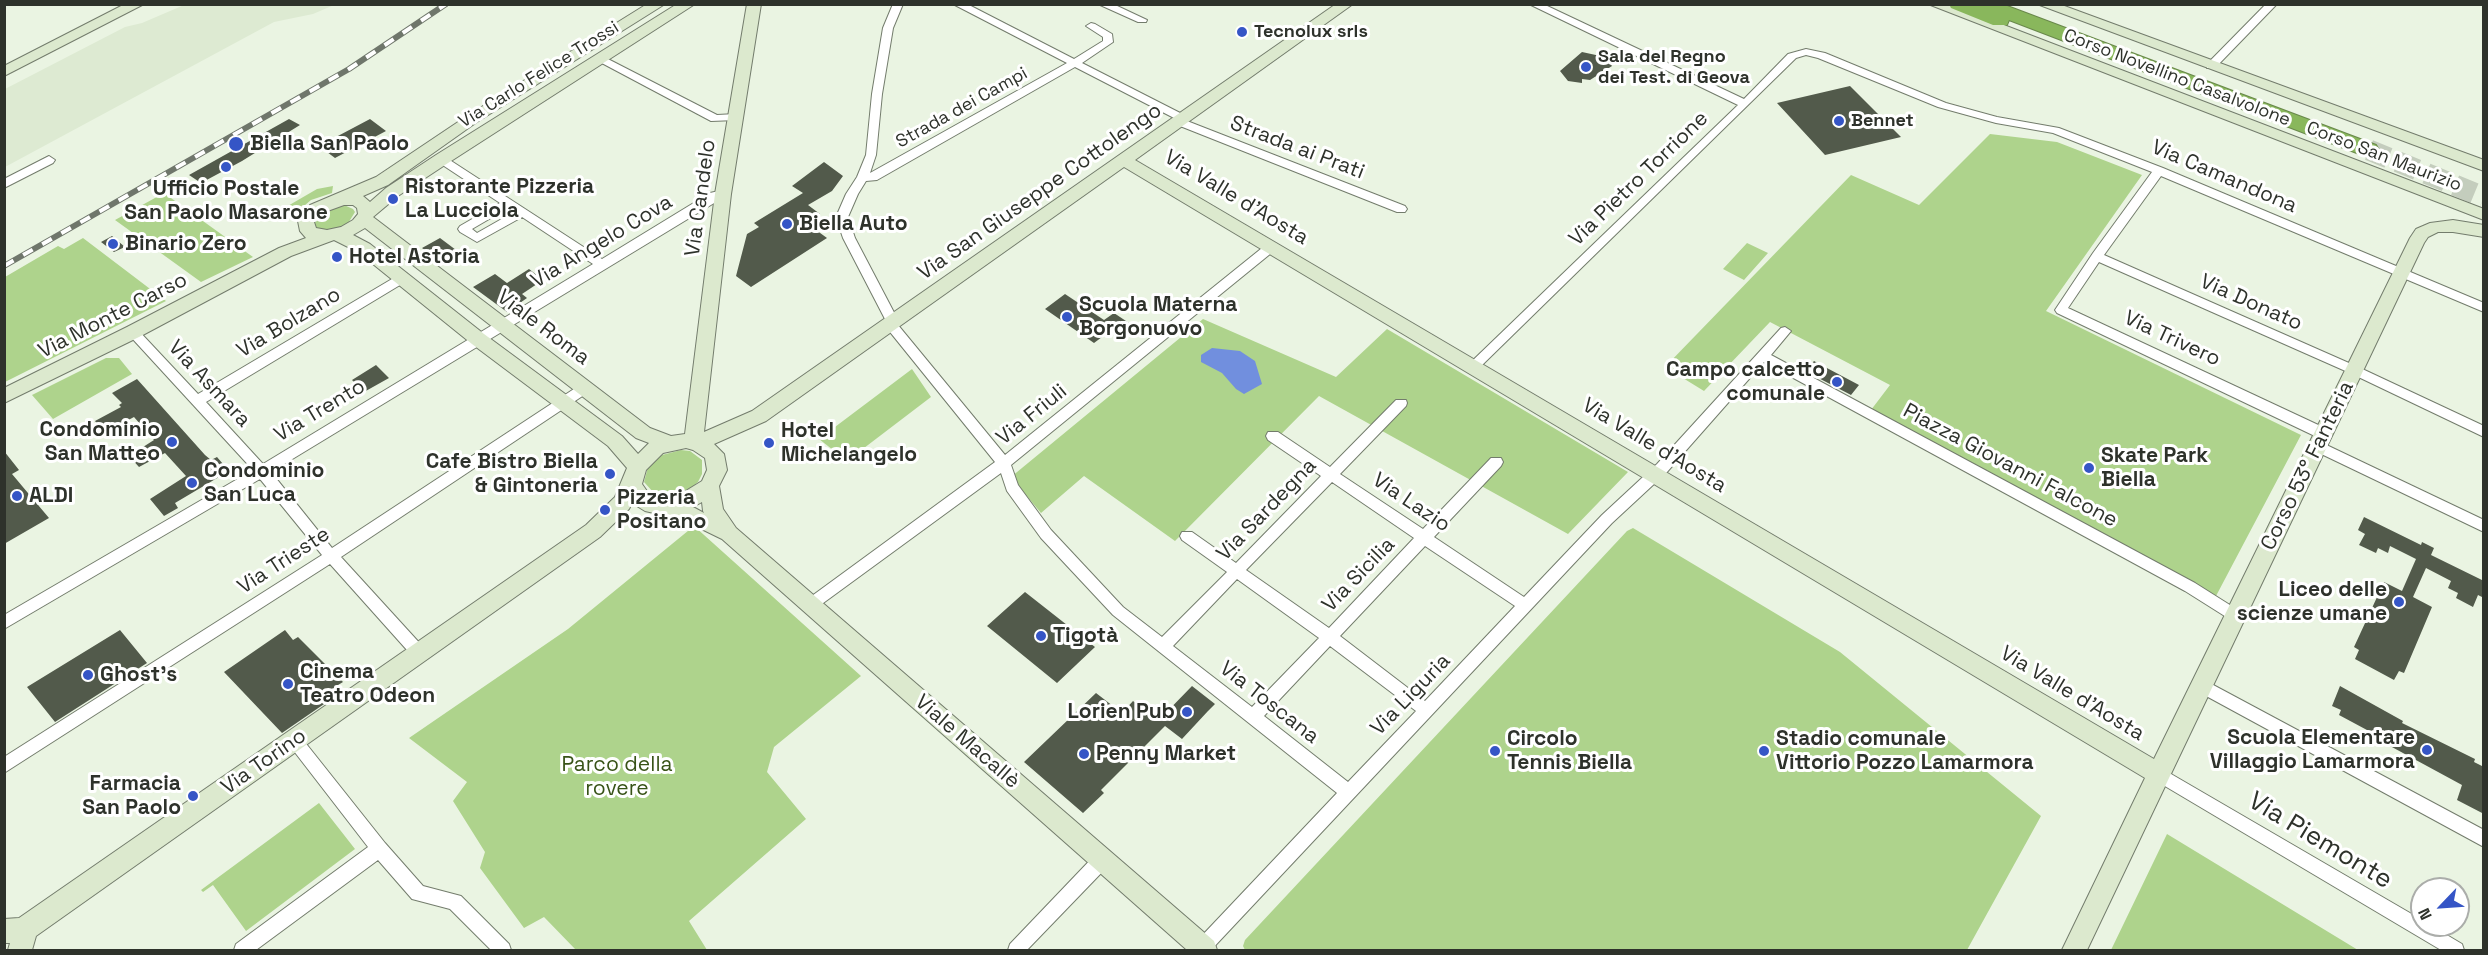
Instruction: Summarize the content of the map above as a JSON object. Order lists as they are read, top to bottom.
{
  "streets": {
    "highway": ["Corso Novellino Casalvolone"],
    "street": [
      "Via Carlo Felice Trossi",
      "Strada dei Campi",
      "Strada ai Prati",
      "Corso San Maurizio",
      "Via Camandona",
      "Via Pietro Torrione",
      "Via San Giuseppe Cottolengo",
      "Via Candelo",
      "Via Valle d'Aosta",
      "Via Angelo Cova",
      "Via Donato",
      "Via Monte Carso",
      "Via Bolzano",
      "Viale Roma",
      "Via Trivero",
      "Via Asmara",
      "Via Trento",
      "Via Friuli",
      "Piazza Giovanni Falcone",
      "Corso 53° Fanteria",
      "Via Lazio",
      "Via Sardegna",
      "Via Trieste",
      "Via Sicilia",
      "Via Liguria",
      "Via Toscana",
      "Viale Macallè",
      "Via Torino",
      "Via Piemonte"
    ]
  },
  "crossings": [
    ["Via Carlo Felice Trossi", "Via Monte Carso"],
    ["Via Carlo Felice Trossi", "Viale Roma"],
    ["Strada dei Campi", "Strada ai Prati"],
    ["Strada dei Campi", "Via San Giuseppe Cottolengo"],
    ["Strada dei Campi", "Via Toscana"],
    ["Strada ai Prati", "Via San Giuseppe Cottolengo"],
    ["Via Camandona", "Via Pietro Torrione"],
    ["Via Camandona", "Corso 53° Fanteria"],
    ["Via Pietro Torrione", "Via Valle d'Aosta"],
    ["Via San Giuseppe Cottolengo", "Via Candelo"],
    ["Via San Giuseppe Cottolengo", "Via Valle d'Aosta"],
    ["Via San Giuseppe Cottolengo", "Viale Roma"],
    ["Via San Giuseppe Cottolengo", "Via Toscana"],
    ["Via San Giuseppe Cottolengo", "Viale Macallè"],
    ["Via San Giuseppe Cottolengo", "Via Torino"],
    ["Via Candelo", "Via Angelo Cova"],
    ["Via Candelo", "Viale Roma"],
    ["Via Candelo", "Viale Macallè"],
    ["Via Candelo", "Via Torino"],
    ["Via Valle d'Aosta", "Via Friuli"],
    ["Via Valle d'Aosta", "Corso 53° Fanteria"],
    ["Via Valle d'Aosta", "Via Liguria"],
    ["Via Valle d'Aosta", "Via Piemonte"],
    ["Via Angelo Cova", "Viale Roma"],
    ["Via Angelo Cova", "Via Trento"],
    ["Via Donato", "Via Trivero"],
    ["Via Donato", "Corso 53° Fanteria"],
    ["Via Monte Carso", "Viale Roma"],
    ["Via Monte Carso", "Via Asmara"],
    ["Via Bolzano", "Via Asmara"],
    ["Viale Roma", "Via Trento"],
    ["Viale Roma", "Via Trieste"],
    ["Viale Roma", "Viale Macallè"],
    ["Viale Roma", "Via Torino"],
    ["Via Trivero", "Corso 53° Fanteria"],
    ["Via Asmara", "Via Trento"],
    ["Via Asmara", "Via Trieste"],
    ["Via Asmara", "Via Torino"],
    ["Via Friuli", "Via Toscana"],
    ["Via Friuli", "Viale Macallè"],
    ["Piazza Giovanni Falcone", "Corso 53° Fanteria"],
    ["Corso 53° Fanteria", "Via Piemonte"],
    ["Via Lazio", "Via Sardegna"],
    ["Via Lazio", "Via Sicilia"],
    ["Via Lazio", "Via Liguria"],
    ["Via Sardegna", "Via Toscana"],
    ["Via Sicilia", "Via Toscana"],
    ["Via Liguria", "Via Toscana"],
    ["Via Liguria", "Viale Macallè"],
    ["Viale Macallè", "Via Torino"]
  ],
  "parks": ["Parco della rovere"],
  "places": [
    "Tecnolux srls",
    "Sala del Regno dei Test. di Geova",
    "Bennet",
    "Biella San Paolo",
    "Ufficio Postale San Paolo Masarone",
    "Ristorante Pizzeria La Lucciola",
    "Biella Auto",
    "Binario Zero",
    "Hotel Astoria",
    "Scuola Materna Borgonuovo",
    "Campo calcetto comunale",
    "Condominio San Matteo",
    "Hotel Michelangelo",
    "Skate Park Biella",
    "Cafe Bistro Biella & Gintoneria",
    "Condominio San Luca",
    "ALDI",
    "Pizzeria Positano",
    "Liceo delle scienze umane",
    "Tigotà",
    "Ghost's",
    "Cinema Teatro Odeon",
    "Lorien Pub",
    "Scuola Elementare Villaggio Lamarmora",
    "Circolo Tennis Biella",
    "Stadio comunale Vittorio Pozzo Lamarmora",
    "Penny Market",
    "Farmacia San Paolo"
  ],
  "north": "bottom left"
}
